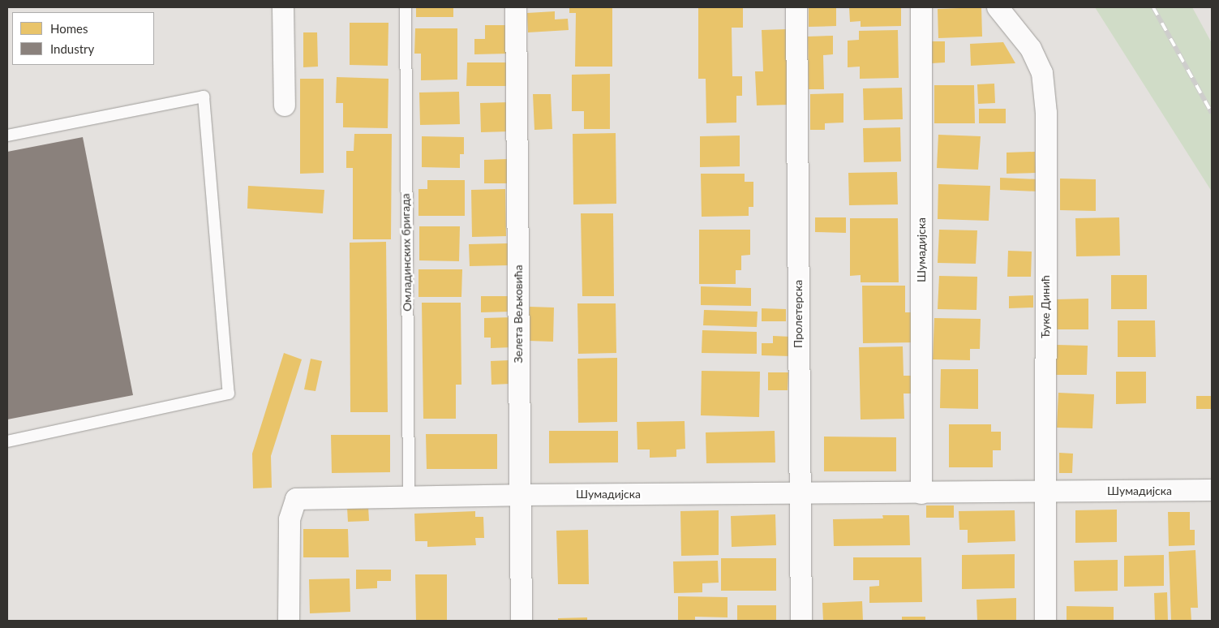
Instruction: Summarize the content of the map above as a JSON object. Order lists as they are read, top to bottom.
{
  "streets": {
    "street": [
      "Шумадијска",
      "Ђуке Динић",
      "Зелета Вељковића",
      "Пролетерска"
    ],
    "lane": ["Омладинских бригада"]
  },
  "crossings": [
    ["Шумадијска", "Омладинских бригада"],
    ["Шумадијска", "Ђуке Динић"],
    ["Шумадијска", "Зелета Вељковића"],
    ["Шумадијска", "Пролетерска"]
  ],
  "legend": ["Homes", "Industry"]
}
